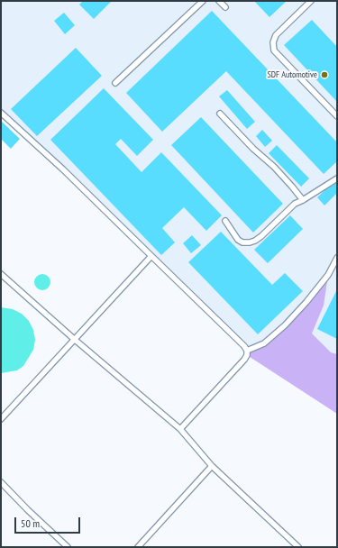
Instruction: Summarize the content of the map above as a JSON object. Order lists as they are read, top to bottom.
{
  "places": ["SDF Automotive"],
  "scale_bar": "50 m"
}
